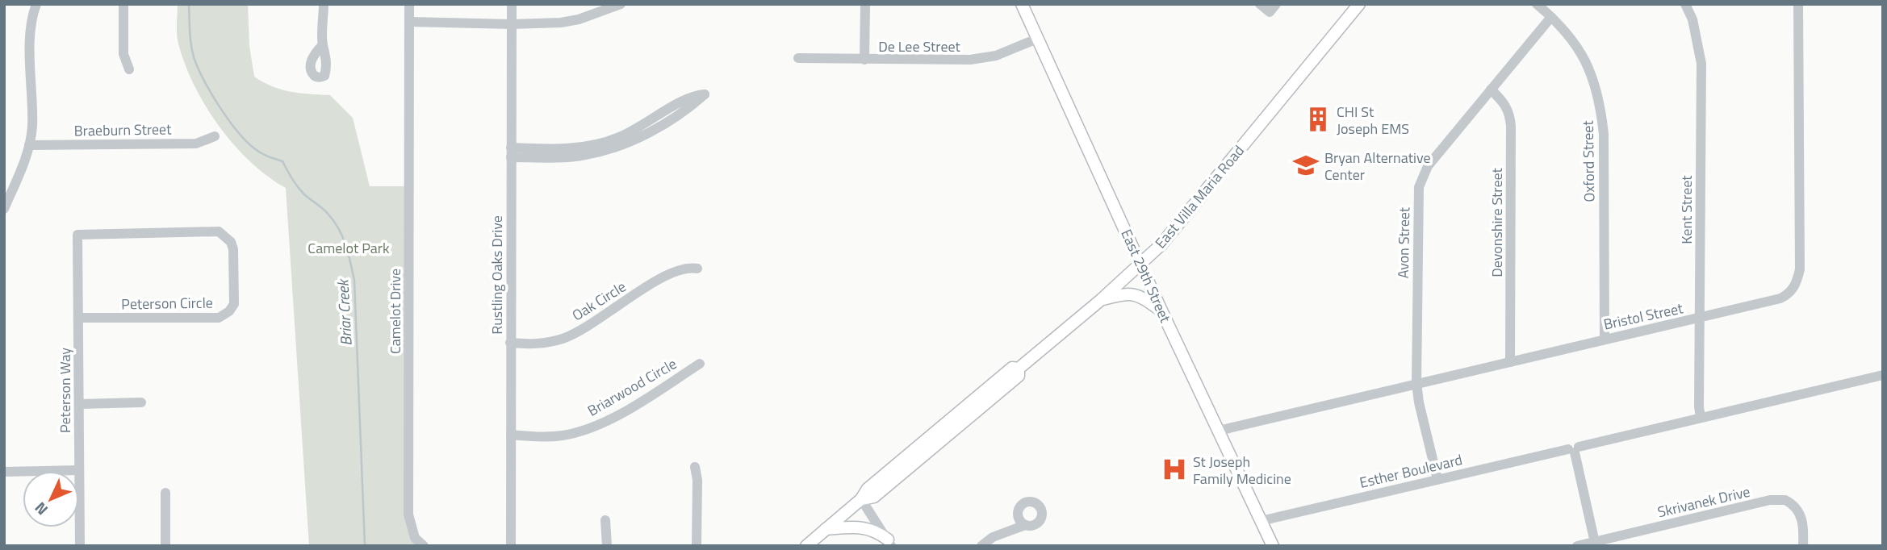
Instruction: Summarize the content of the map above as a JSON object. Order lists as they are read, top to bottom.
{
  "streets": {
    "main road": ["East Villa Maria Road", "East 29th Street"],
    "street": [
      "De Lee Street",
      "Braeburn Street",
      "Oxford Street",
      "Kent Street",
      "Devonshire Street",
      "Avon Street",
      "Rustling Oaks Drive",
      "Oak Circle",
      "Peterson Circle",
      "Camelot Drive",
      "Bristol Street",
      "Briarwood Circle",
      "Peterson Way",
      "Esther Boulevard",
      "Skrivanek Drive"
    ]
  },
  "crossings": [
    ["De Lee Street", "East 29th Street"],
    ["Oxford Street", "Avon Street"],
    ["Oxford Street", "Bristol Street"],
    ["East Villa Maria Road", "East 29th Street"],
    ["Kent Street", "Bristol Street"],
    ["Kent Street", "Esther Boulevard"],
    ["Devonshire Street", "Avon Street"],
    ["Devonshire Street", "Bristol Street"],
    ["Avon Street", "Bristol Street"],
    ["Avon Street", "Esther Boulevard"],
    ["Rustling Oaks Drive", "Oak Circle"],
    ["Rustling Oaks Drive", "Briarwood Circle"],
    ["East 29th Street", "Bristol Street"],
    ["East 29th Street", "Esther Boulevard"],
    ["Peterson Circle", "Peterson Way"]
  ],
  "water": ["Briar Creek"],
  "parks": ["Camelot Park"],
  "places": {
    "building": ["CHI St Joseph EMS"],
    "school or university": ["Bryan Alternative Center"],
    "hospital": ["St Joseph Family Medicine"]
  },
  "north": "bottom left"
}
